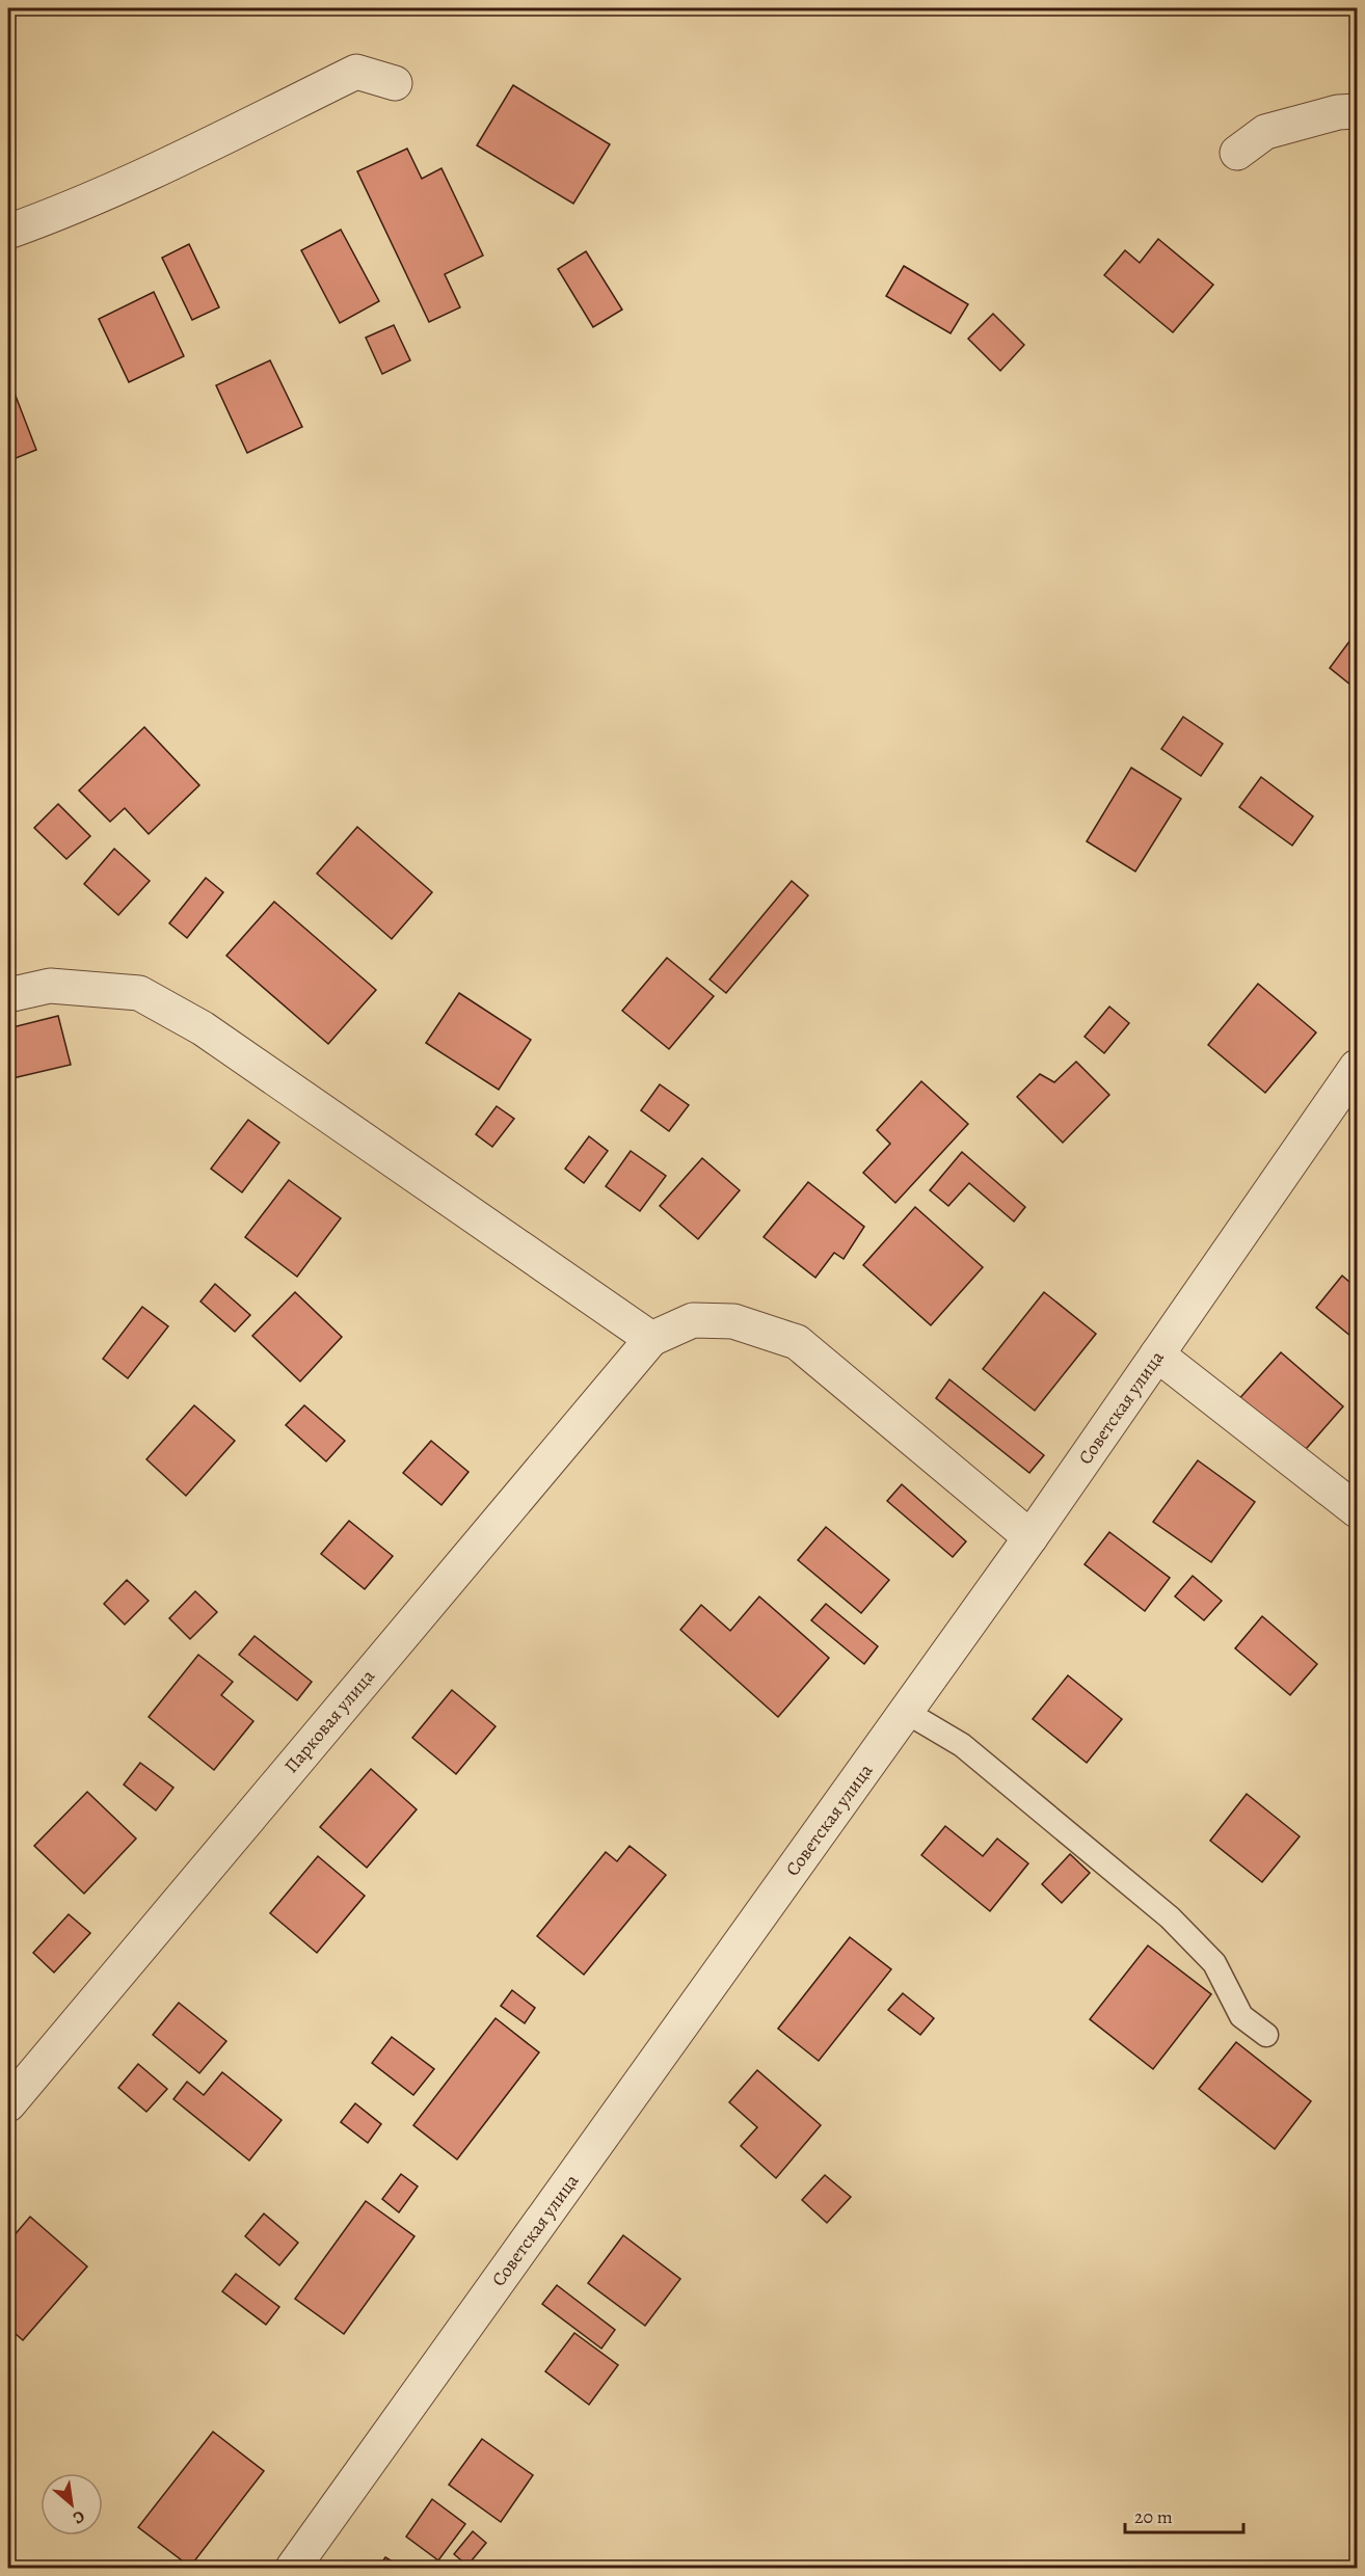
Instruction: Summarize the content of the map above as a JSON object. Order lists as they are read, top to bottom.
{
  "streets": {
    "street": ["Советская улица", "Парковая улица"]
  },
  "scale_bar": "20 m",
  "north": "bottom right"
}
